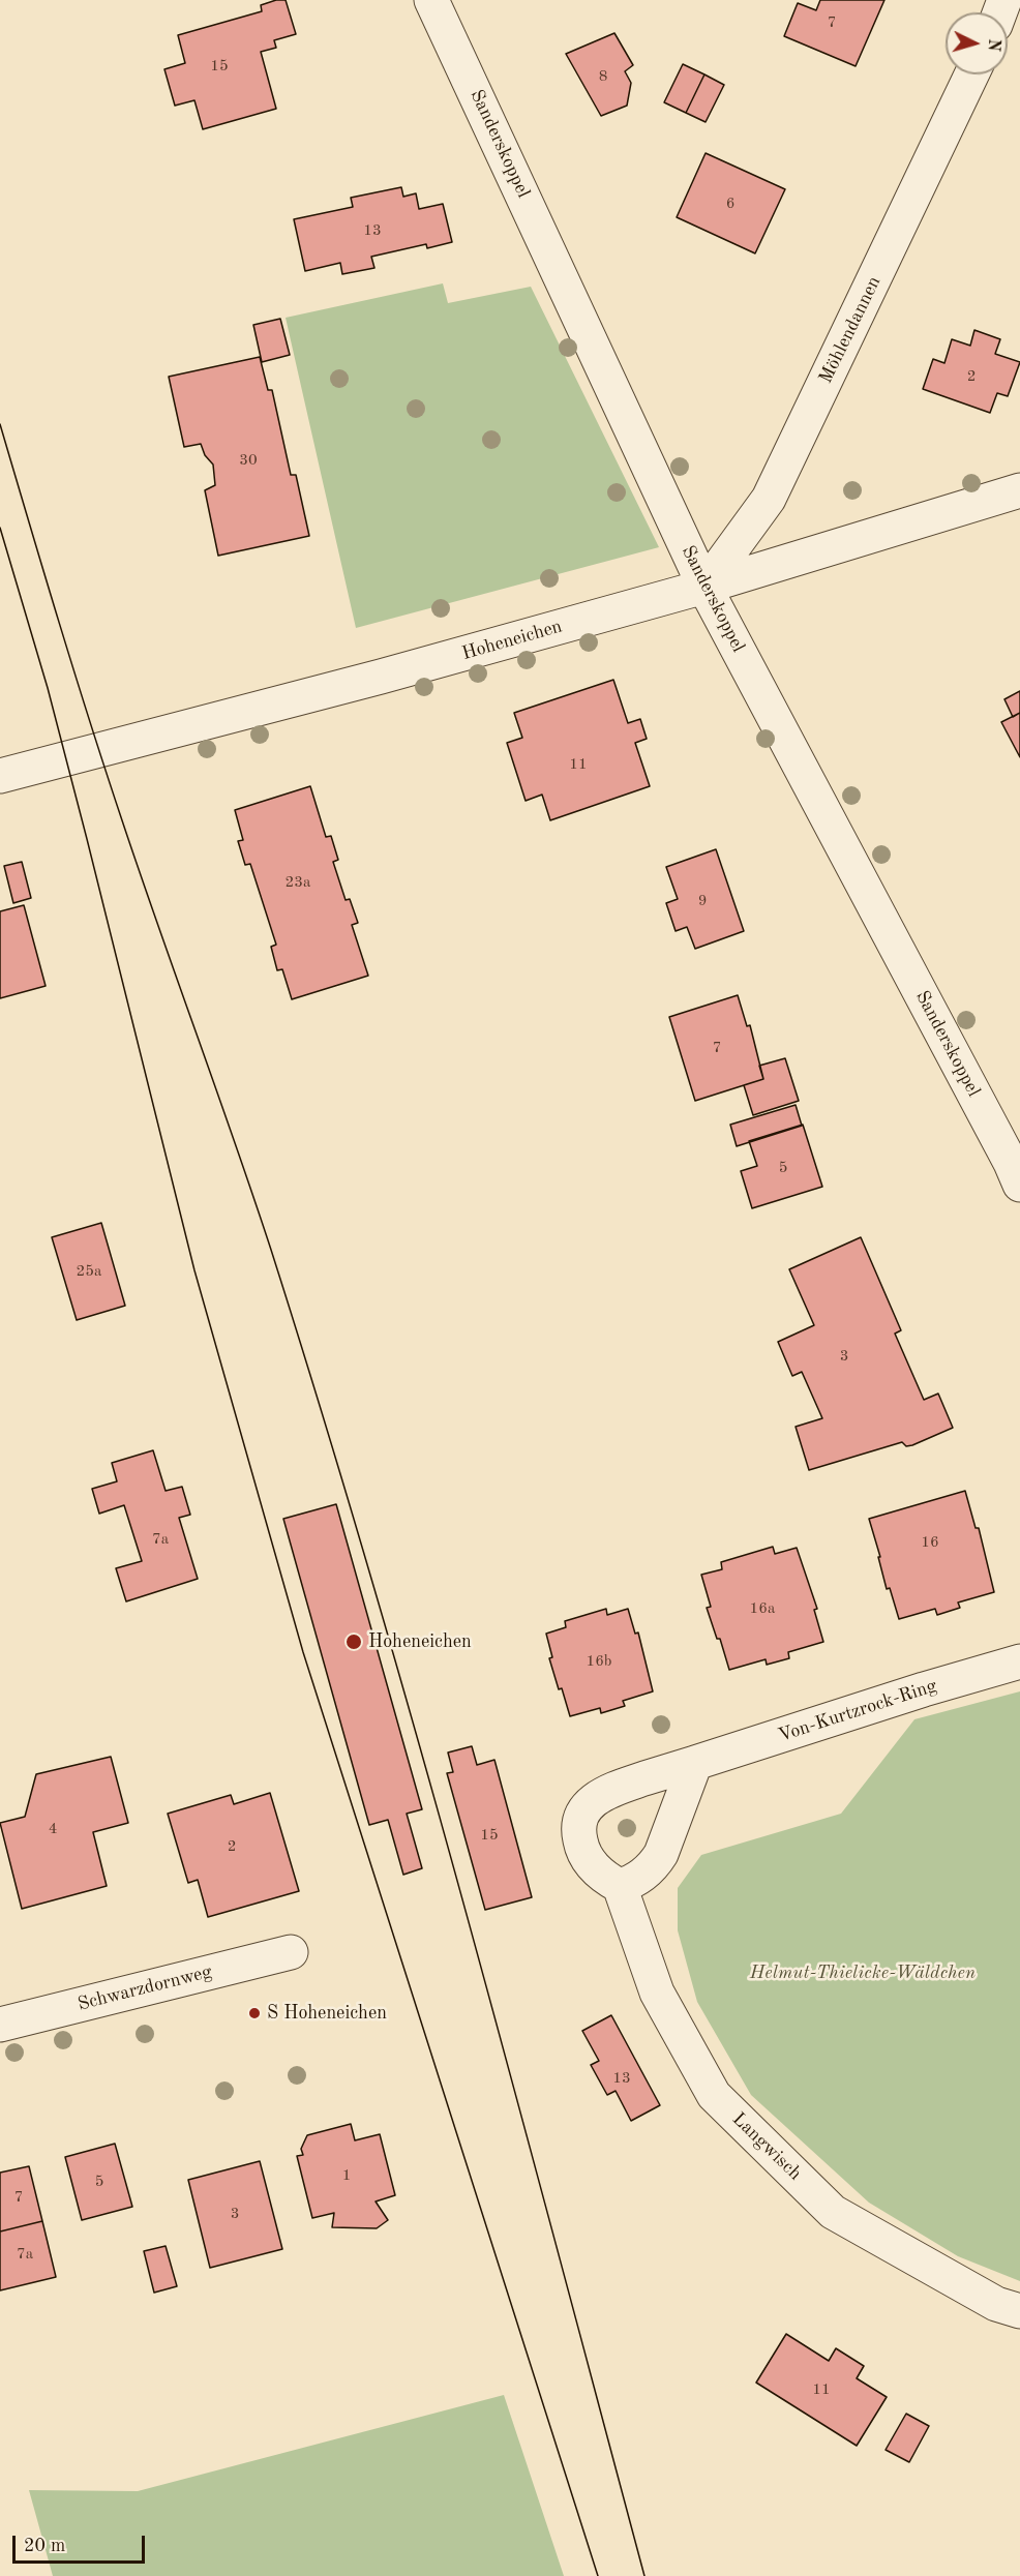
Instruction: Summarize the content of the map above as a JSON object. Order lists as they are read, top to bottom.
{
  "streets": {
    "street": [
      "Sanderskoppel",
      "Möhlendannen",
      "Hoheneichen",
      "Von-Kurtzrock-Ring",
      "Schwarzdornweg",
      "Langwisch"
    ]
  },
  "crossings": [
    ["Sanderskoppel", "Möhlendannen"],
    ["Sanderskoppel", "Hoheneichen"],
    ["Möhlendannen", "Hoheneichen"],
    ["Von-Kurtzrock-Ring", "Langwisch"]
  ],
  "parks": ["Helmut-Thielicke-Wäldchen"],
  "places": ["Hoheneichen", "S Hoheneichen"],
  "house_numbers": [
    "7",
    "15",
    "8",
    "6",
    "13",
    "2",
    "30",
    "11",
    "23a",
    "9",
    "7",
    "5",
    "25a",
    "3",
    "7a",
    "16",
    "16a",
    "16b",
    "4",
    "15",
    "2",
    "13",
    "1",
    "5",
    "7",
    "3",
    "7a",
    "11"
  ],
  "scale_bar": "20 m",
  "north": "right"
}
